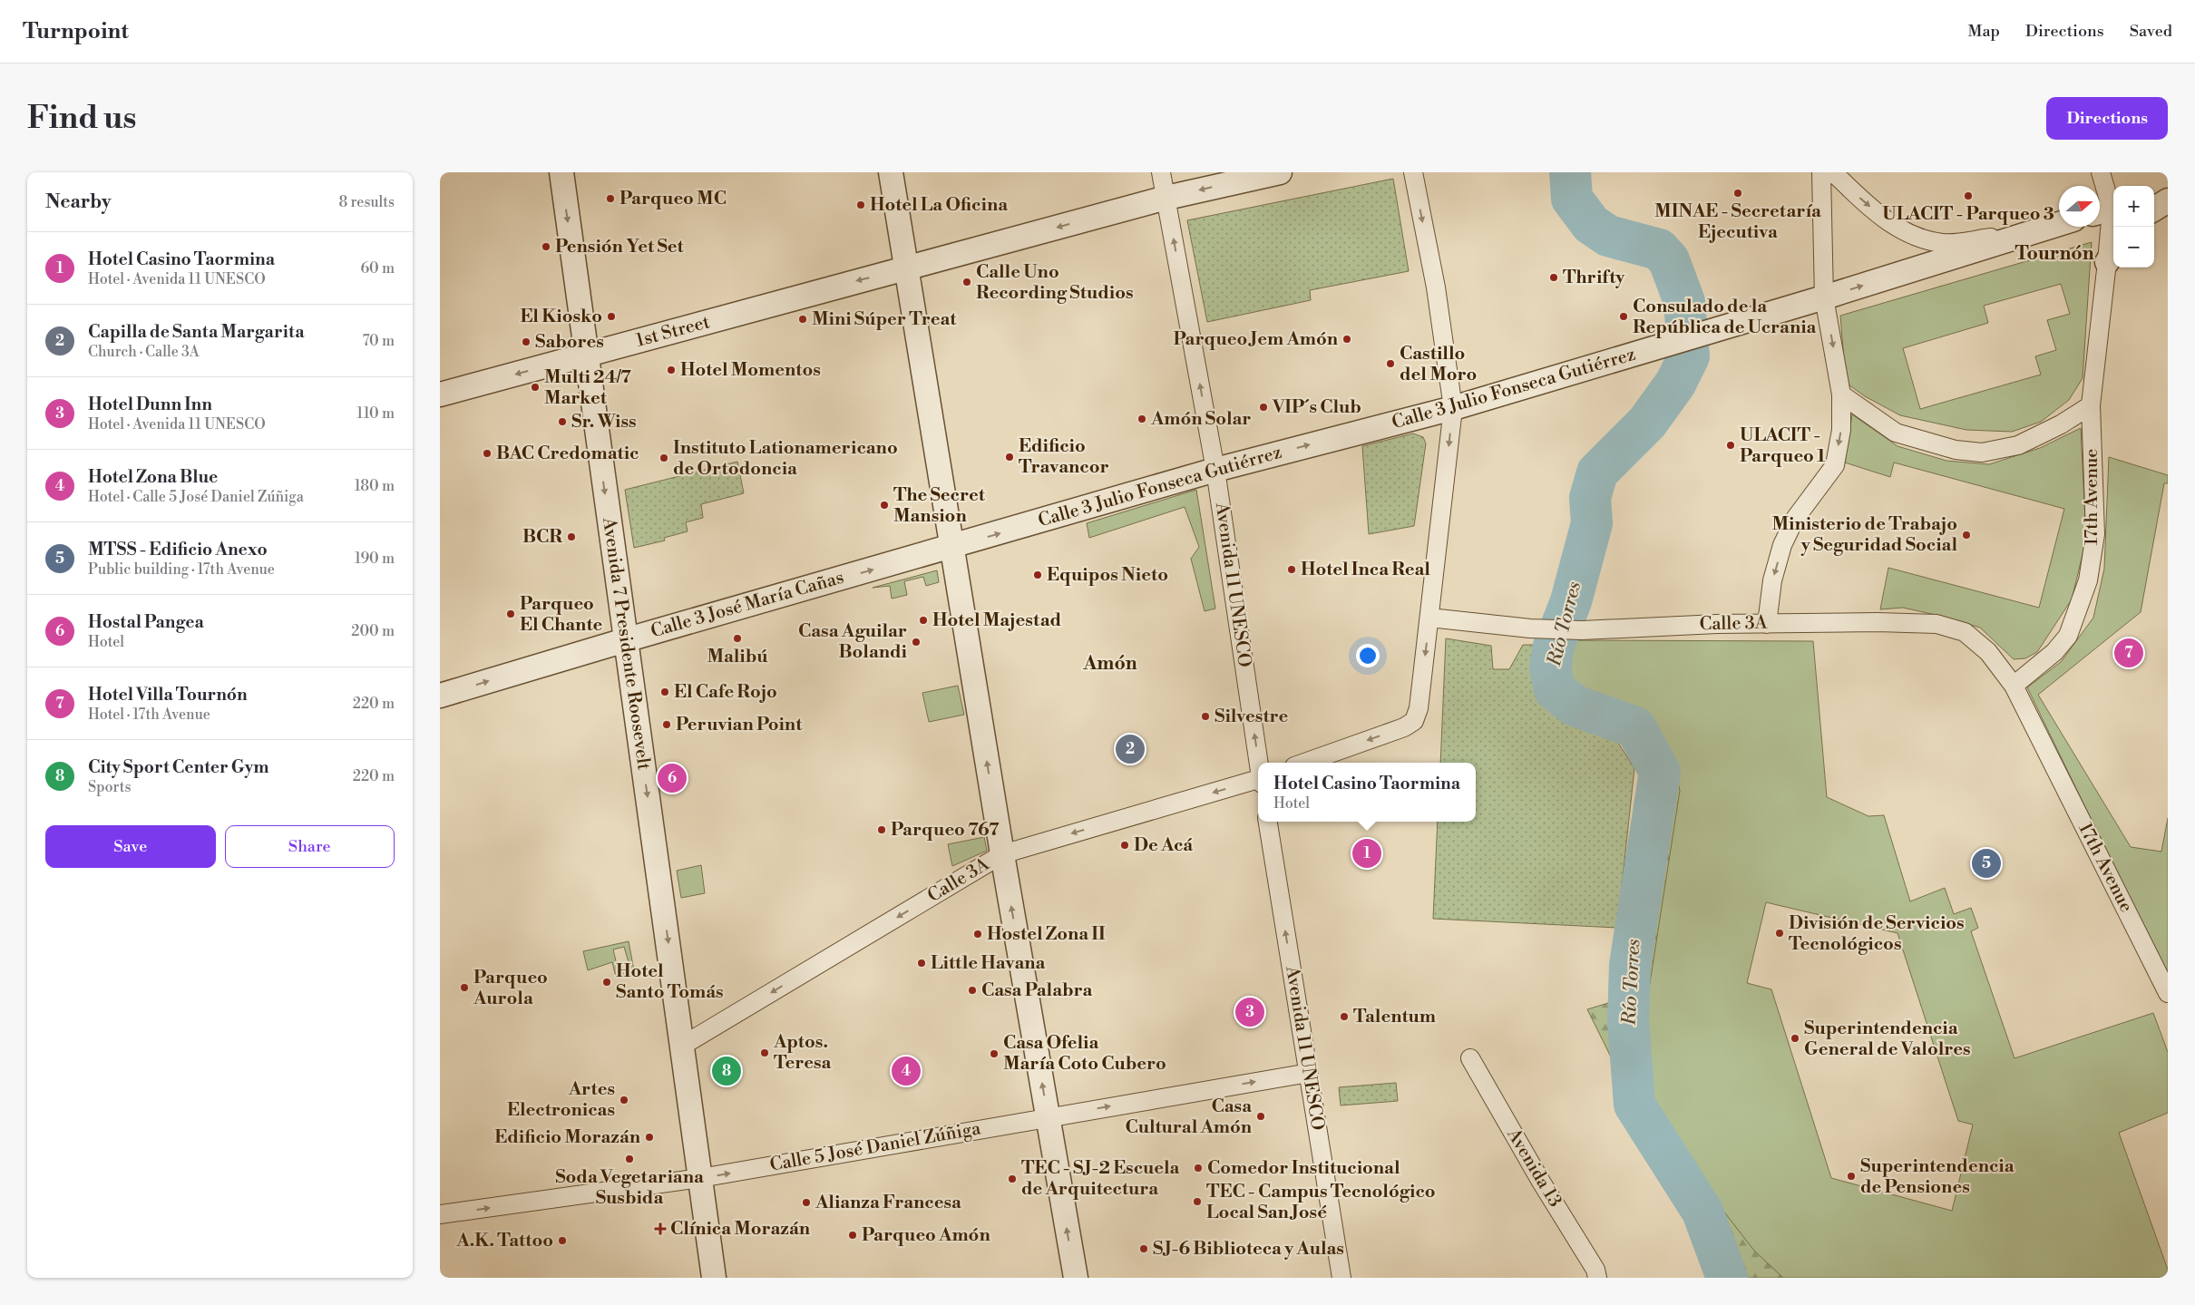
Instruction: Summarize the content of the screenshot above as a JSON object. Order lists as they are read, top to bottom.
{
  "streets": {
    "street": [
      "1st Street",
      "Calle 3 Julio Fonseca Gutiérrez",
      "17th Avenue",
      "Avenida 11 UNESCO",
      "Calle 3 José María Cañas",
      "Calle 3A",
      "Avenida 7 Presidente Roosevelt",
      "Calle 5 José Daniel Zúñiga",
      "Avenida 13"
    ]
  },
  "crossings": [
    ["1st Street", "Avenida 11 UNESCO"],
    ["1st Street", "Avenida 7 Presidente Roosevelt"],
    ["Calle 3 Julio Fonseca Gutiérrez", "Avenida 11 UNESCO"],
    ["Calle 3 Julio Fonseca Gutiérrez", "Calle 3 José María Cañas"],
    ["17th Avenue", "Calle 3A"],
    ["Avenida 11 UNESCO", "Calle 5 José Daniel Zúñiga"],
    ["Calle 3 José María Cañas", "Avenida 7 Presidente Roosevelt"],
    ["Calle 3A", "Avenida 7 Presidente Roosevelt"],
    ["Avenida 7 Presidente Roosevelt", "Calle 5 José Daniel Zúñiga"]
  ],
  "one_way": [
    "1st Street",
    "Calle 3 Julio Fonseca Gutiérrez",
    "Avenida 11 UNESCO",
    "Calle 3 José María Cañas",
    "Calle 3A",
    "Avenida 7 Presidente Roosevelt",
    "Calle 5 José Daniel Zúñiga"
  ],
  "districts": ["Tournón", "Amón"],
  "water": ["Río Torres"],
  "places": {
    "other": [
      "MINAE - Secretaría Ejecutiva",
      "ULACIT - Parqueo 3",
      "Parqueo MC",
      "Hotel La Oficina",
      "Pensión Yet Set",
      "Thrifty",
      "Calle Uno Recording Studios",
      "El Kiosko",
      "Consulado de la República de Ucrania",
      "Mini Súper Treat",
      "Parqueo Jem Amón",
      "Sabores",
      "Castillo del Moro",
      "Hotel Momentos",
      "Multi 24/7 Market",
      "VIP´s Club",
      "Amón Solar",
      "Sr. Wiss",
      "ULACIT - Parqueo 1",
      "BAC Credomatic",
      "Edificio Travancor",
      "Instituto Lationamericano de Ortodoncia",
      "The Secret Mansion",
      "Ministerio de Trabajo y Seguridad Social",
      "BCR",
      "Hotel Inca Real",
      "Equipos Nieto",
      "Parqueo El Chante",
      "Hotel Majestad",
      "Malibú",
      "Casa Aguilar Bolandi",
      "El Cafe Rojo",
      "Silvestre",
      "Peruvian Point",
      "Parqueo 767",
      "De Acá",
      "División de Servicios Tecnológicos",
      "Hostel Zona II",
      "Little Havana",
      "Hotel Santo Tomás",
      "Parqueo Aurola",
      "Casa Palabra",
      "Talentum",
      "Superintendencia General de Valolres",
      "Aptos. Teresa",
      "Casa Ofelia María Coto Cubero",
      "Artes Electronicas",
      "Casa Cultural Amón",
      "Edificio Morazán",
      "Soda Vegetariana Susbida",
      "Comedor Institucional",
      "Superintendencia de Pensiones",
      "TEC - SJ-2 Escuela de Arquitectura",
      "TEC - Campus Tecnológico Local San José",
      "Alianza Francesa",
      "Parqueo Amón",
      "A.K. Tattoo",
      "SJ-6 Biblioteca y Aulas"
    ],
    "health": ["Clínica Morazán"]
  },
  "north": "right",
  "page": {
    "header": "Turnpoint",
    "nav": ["Map", "Directions", "Saved"],
    "buttons": [
      "Directions",
      ["Save", "Share"]
    ],
    "title": "Find us",
    "heading": ["Nearby", "8 results"],
    "map_buttons": ["+", "−"],
    "list": [
      {
        "mark": "1",
        "name": "Hotel Casino Taormina",
        "note": "Hotel · Avenida 11 UNESCO",
        "value": "60 m"
      },
      {
        "mark": "2",
        "name": "Capilla de Santa Margarita",
        "note": "Church · Calle 3A",
        "value": "70 m"
      },
      {
        "mark": "3",
        "name": "Hotel Dunn Inn",
        "note": "Hotel · Avenida 11 UNESCO",
        "value": "110 m"
      },
      {
        "mark": "4",
        "name": "Hotel Zona Blue",
        "note": "Hotel · Calle 5 José Daniel Zúñiga",
        "value": "180 m"
      },
      {
        "mark": "5",
        "name": "MTSS - Edificio Anexo",
        "note": "Public building · 17th Avenue",
        "value": "190 m"
      },
      {
        "mark": "6",
        "name": "Hostal Pangea",
        "note": "Hotel",
        "value": "200 m"
      },
      {
        "mark": "7",
        "name": "Hotel Villa Tournón",
        "note": "Hotel · 17th Avenue",
        "value": "220 m"
      },
      {
        "mark": "8",
        "name": "City Sport Center Gym",
        "note": "Sports",
        "value": "220 m"
      }
    ],
    "pins": [
      "7",
      "2",
      "6",
      "1",
      "5",
      "3",
      "4",
      "8"
    ],
    "popup": ["Hotel Casino Taormina", "Hotel"]
  }
}
